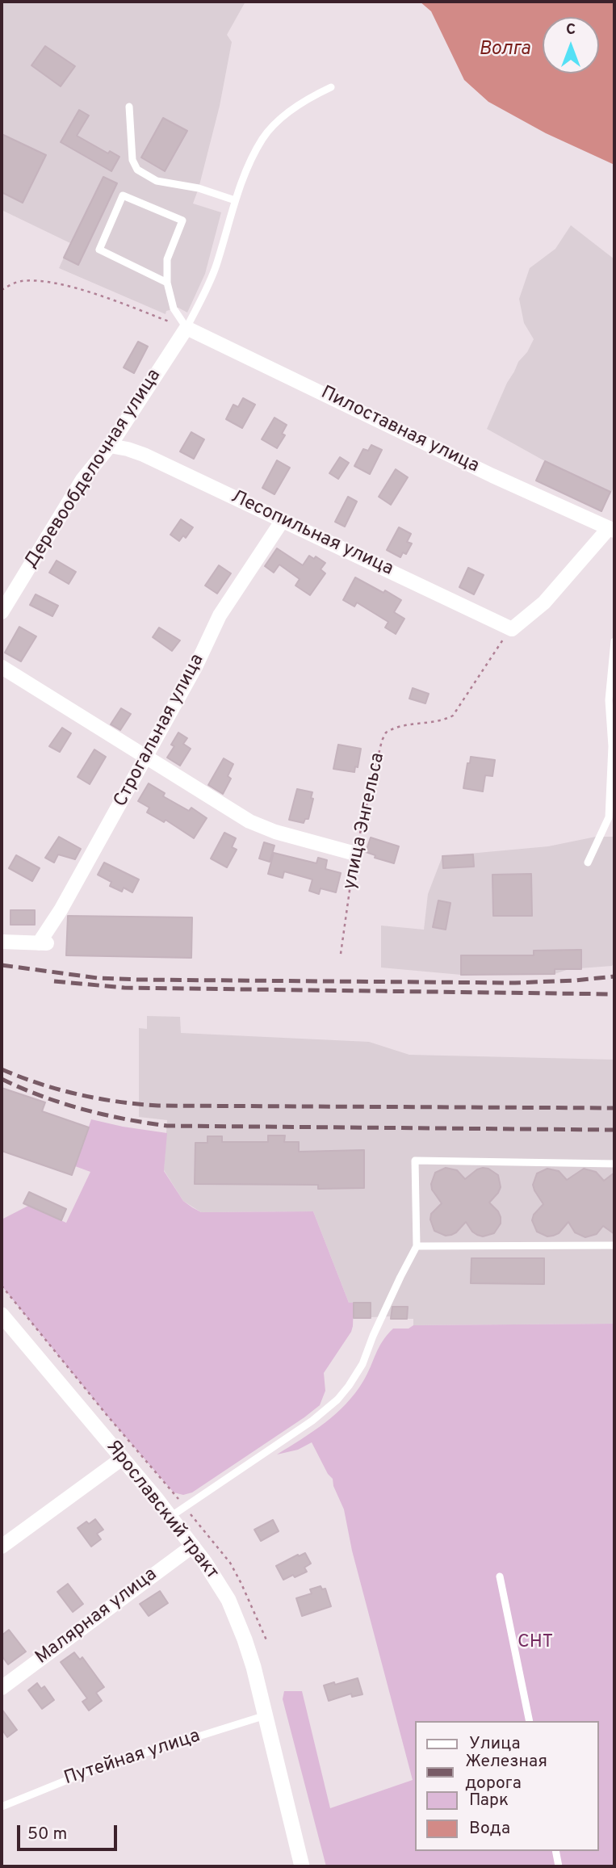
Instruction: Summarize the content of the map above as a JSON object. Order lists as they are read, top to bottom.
{
  "streets": {
    "street": [
      "Пилоставная улица",
      "Деревообделочная улица",
      "Лесопильная улица",
      "Строгальная улица",
      "Ярославский тракт",
      "Малярная улица"
    ],
    "lane": ["Путейная улица"],
    "path": ["улица Энгельса"]
  },
  "crossings": [
    ["Пилоставная улица", "Деревообделочная улица"],
    ["Деревообделочная улица", "Лесопильная улица"],
    ["Лесопильная улица", "Строгальная улица"],
    ["Лесопильная улица", "улица Энгельса"],
    ["Ярославский тракт", "Малярная улица"],
    ["Ярославский тракт", "Путейная улица"]
  ],
  "water": ["Волга"],
  "parks": ["СНТ"],
  "legend": [
    "Улица",
    "Железная дорога",
    "Парк",
    "Вода"
  ],
  "scale_bar": "50 m",
  "north": "top"
}
